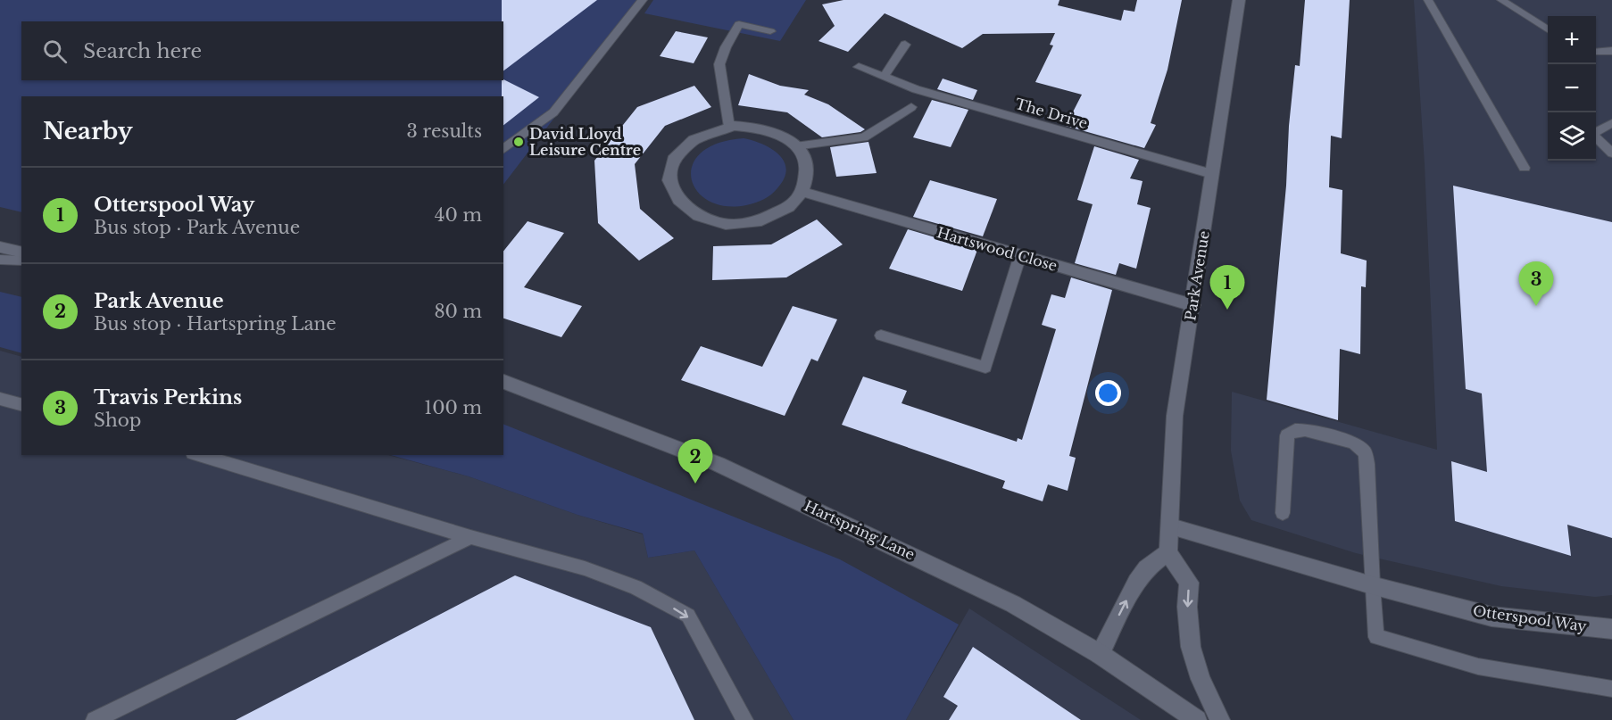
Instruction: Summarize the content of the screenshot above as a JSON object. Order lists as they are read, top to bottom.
{
  "streets": {
    "street": [
      "Hartswood Close",
      "Park Avenue",
      "Hartspring Lane",
      "Otterspool Way"
    ],
    "lane": ["The Drive"]
  },
  "crossings": [
    ["The Drive", "Park Avenue"],
    ["Hartswood Close", "Park Avenue"],
    ["Park Avenue", "Otterspool Way"]
  ],
  "places": ["David Lloyd Leisure Centre"],
  "page": {
    "map_buttons": ["+", "−"],
    "search": "Search here",
    "heading": ["Nearby", "3 results"],
    "list": [
      {
        "mark": "1",
        "name": "Otterspool Way",
        "note": "Bus stop · Park Avenue",
        "value": "40 m"
      },
      {
        "mark": "2",
        "name": "Park Avenue",
        "note": "Bus stop · Hartspring Lane",
        "value": "80 m"
      },
      {
        "mark": "3",
        "name": "Travis Perkins",
        "note": "Shop",
        "value": "100 m"
      }
    ],
    "pins": ["3", "1", "2"]
  }
}
